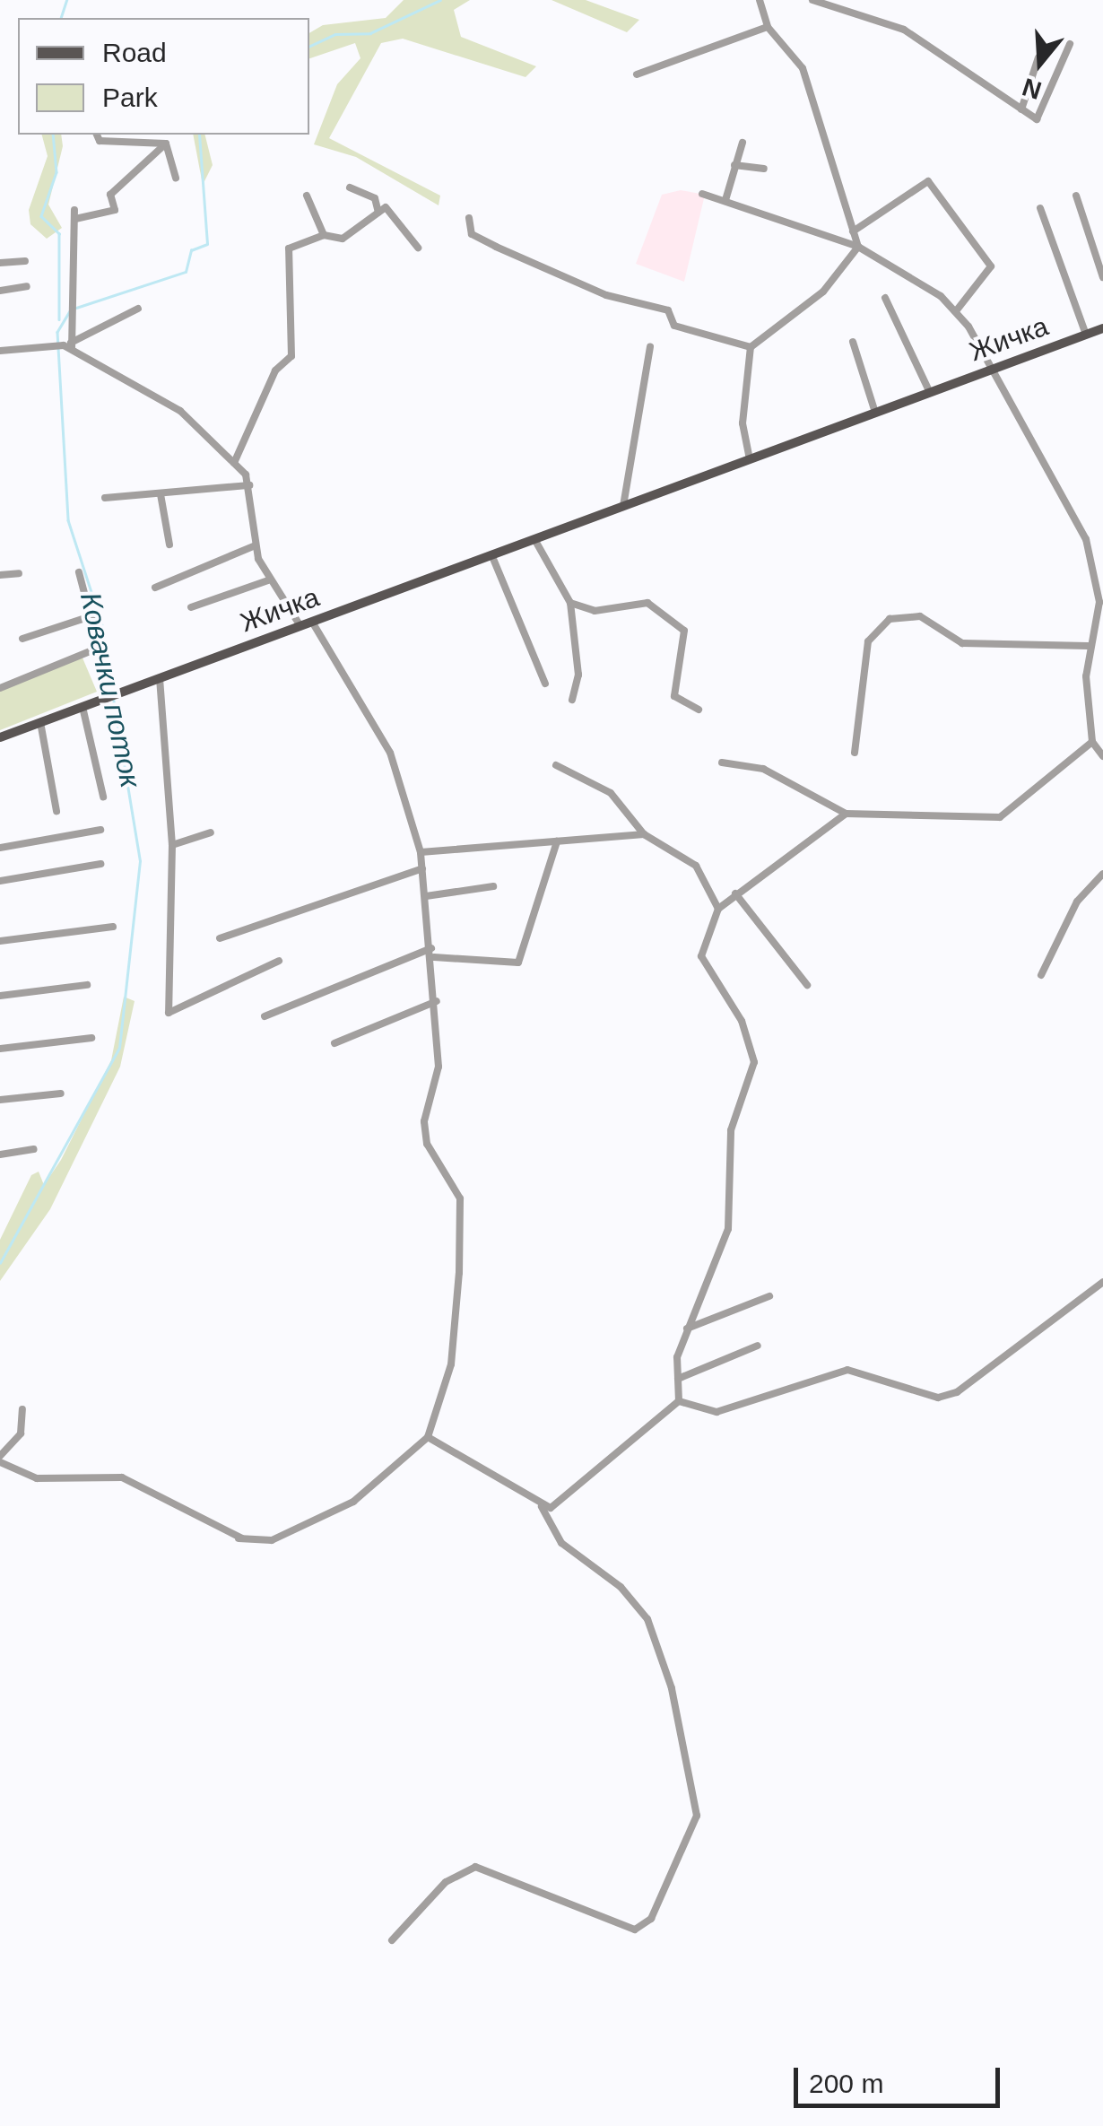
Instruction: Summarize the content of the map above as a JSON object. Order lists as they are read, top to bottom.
{
  "streets": {
    "main road": ["Жичка"]
  },
  "water": ["Ковачки поток"],
  "legend": ["Road", "Park"],
  "scale_bar": "200 m",
  "north": "bottom"
}
